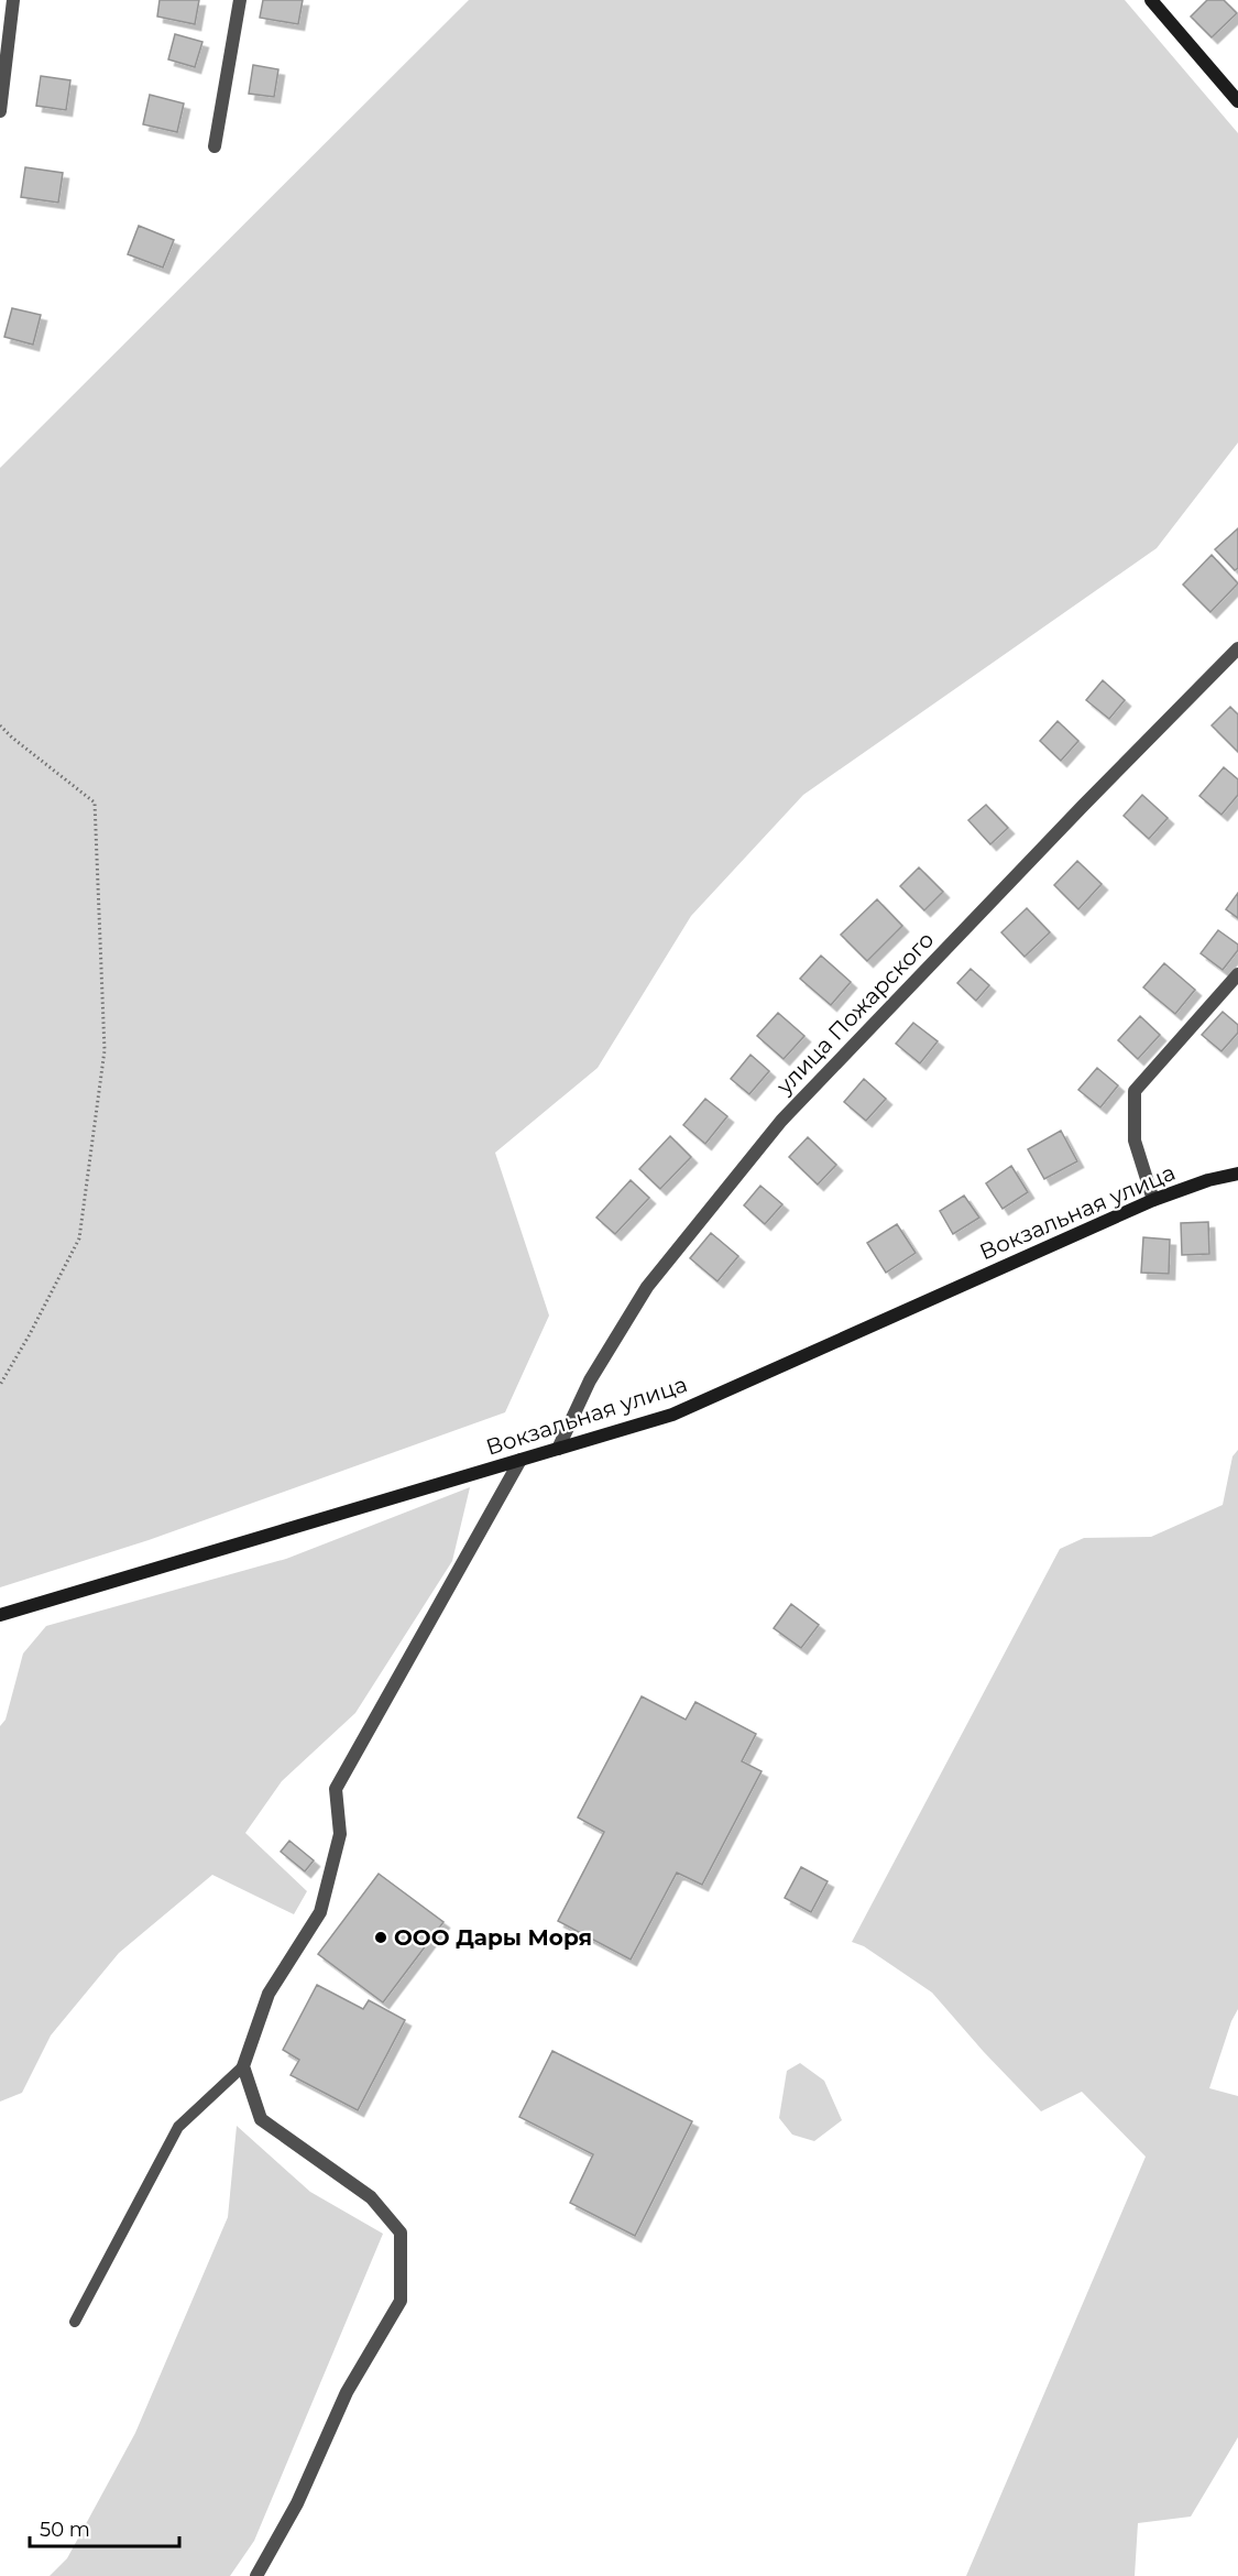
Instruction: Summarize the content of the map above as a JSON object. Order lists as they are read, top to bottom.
{
  "streets": {
    "street": ["улица Пожарского", "Вокзальная улица"]
  },
  "crossings": [
    ["улица Пожарского", "Вокзальная улица"]
  ],
  "places": ["ООО Дары Моря"],
  "scale_bar": "50 m"
}
